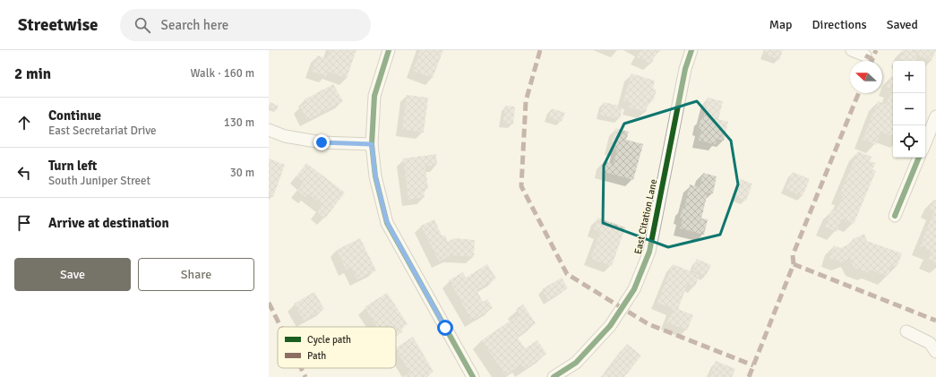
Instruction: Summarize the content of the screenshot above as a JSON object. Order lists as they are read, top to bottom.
{
  "streets": {
    "street": ["East Citation Lane"]
  },
  "legend": ["Cycle path", "Path"],
  "north": "left",
  "page": {
    "header": "Streetwise",
    "search": "Search here",
    "nav": ["Map", "Directions", "Saved"],
    "heading": ["2 min", "Walk · 160 m"],
    "map_buttons": ["+", "−"],
    "list": [
      ["Continue", "East Secretariat Drive", "130 m"],
      ["Turn left", "South Juniper Street", "30 m"],
      "Arrive at destination"
    ],
    "buttons": ["Save", "Share"]
  }
}
